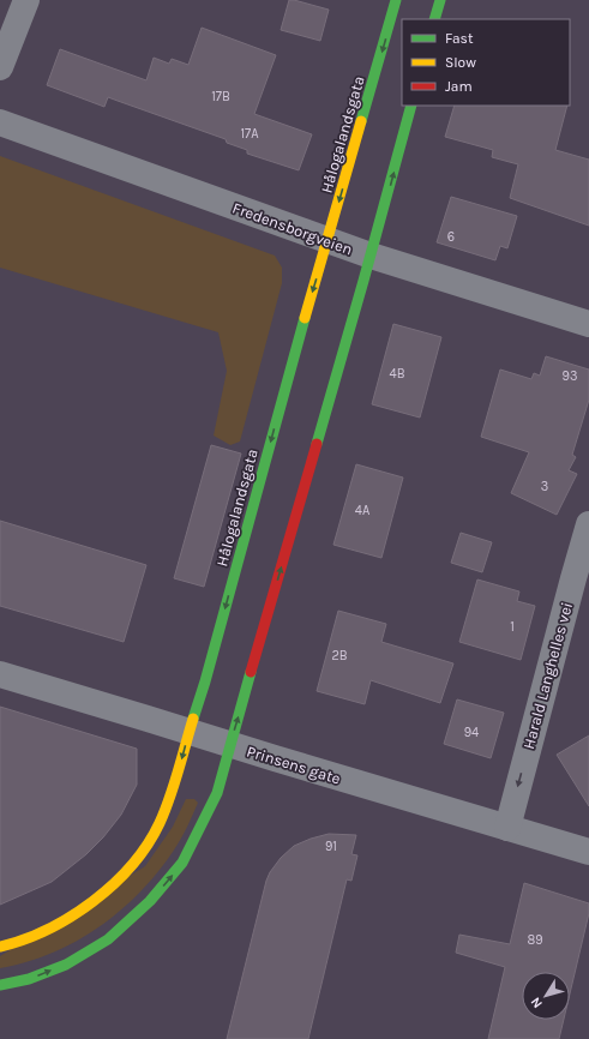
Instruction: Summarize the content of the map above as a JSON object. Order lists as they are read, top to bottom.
{
  "streets": {
    "street": [
      "Hålogalandsgata",
      "Fredensborgveien",
      "Harald Langhelles vei",
      "Prinsens gate"
    ]
  },
  "crossings": [
    ["Hålogalandsgata", "Fredensborgveien"],
    ["Hålogalandsgata", "Prinsens gate"],
    ["Harald Langhelles vei", "Prinsens gate"]
  ],
  "one_way": ["Harald Langhelles vei"],
  "house_numbers": [
    "17B",
    "17A",
    "6",
    "4B",
    "93",
    "3",
    "4A",
    "1",
    "2B",
    "94",
    "91",
    "89"
  ],
  "legend": ["Fast", "Slow", "Jam"],
  "north": "bottom left"
}
